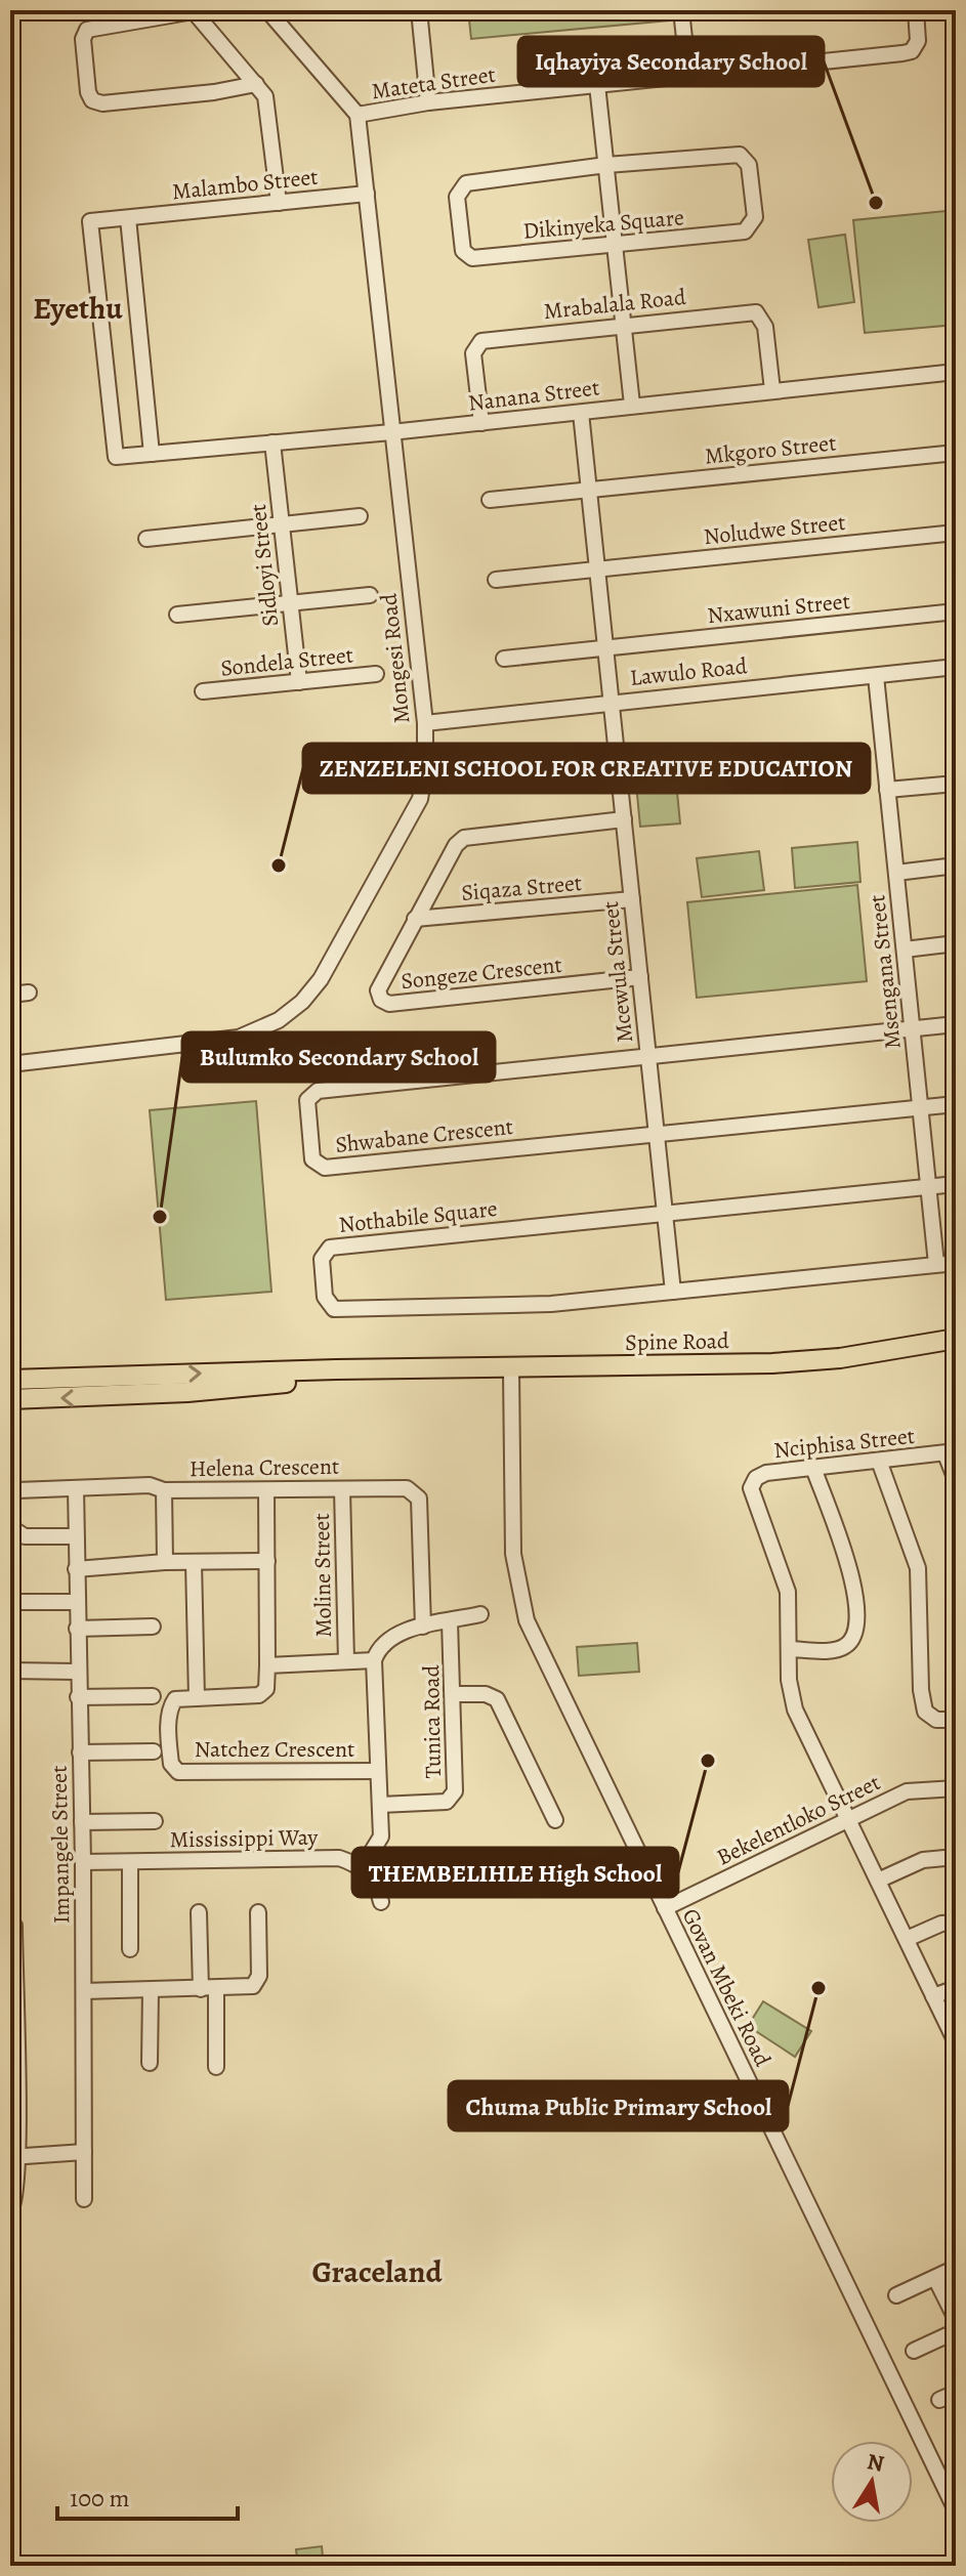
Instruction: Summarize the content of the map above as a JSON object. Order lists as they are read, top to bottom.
{
  "streets": {
    "main road": ["Spine Road"],
    "street": [
      "Mateta Street",
      "Malambo Street",
      "Dikinyeka Square",
      "Mrabalala Road",
      "Nanana Street",
      "Mkgoro Street",
      "Noludwe Street",
      "Sidloyi Street",
      "Nxawuni Street",
      "Mongesi Road",
      "Sondela Street",
      "Lawulo Road",
      "Siqaza Street",
      "Songeze Crescent",
      "Mcewula Street",
      "Msengana Street",
      "Shwabane Crescent",
      "Nothabile Square",
      "Nciphisa Street",
      "Helena Crescent",
      "Moline Street",
      "Tunica Road",
      "Natchez Crescent",
      "Bekelentloko Street",
      "Mississippi Way",
      "Impangele Street",
      "Govan Mbeki Road"
    ]
  },
  "crossings": [
    ["Mateta Street", "Mongesi Road"],
    ["Malambo Street", "Nanana Street"],
    ["Malambo Street", "Mongesi Road"],
    ["Mrabalala Road", "Nanana Street"],
    ["Nanana Street", "Sidloyi Street"],
    ["Nanana Street", "Mongesi Road"],
    ["Nanana Street", "Mcewula Street"],
    ["Mkgoro Street", "Mcewula Street"],
    ["Noludwe Street", "Mcewula Street"],
    ["Sidloyi Street", "Sondela Street"],
    ["Nxawuni Street", "Mcewula Street"],
    ["Mongesi Road", "Lawulo Road"],
    ["Lawulo Road", "Mcewula Street"],
    ["Lawulo Road", "Msengana Street"],
    ["Siqaza Street", "Songeze Crescent"],
    ["Siqaza Street", "Mcewula Street"],
    ["Songeze Crescent", "Mcewula Street"],
    ["Mcewula Street", "Shwabane Crescent"],
    ["Mcewula Street", "Nothabile Square"],
    ["Msengana Street", "Shwabane Crescent"],
    ["Msengana Street", "Nothabile Square"],
    ["Spine Road", "Govan Mbeki Road"],
    ["Nciphisa Street", "Bekelentloko Street"],
    ["Helena Crescent", "Moline Street"],
    ["Bekelentloko Street", "Govan Mbeki Road"],
    ["Mississippi Way", "Impangele Street"]
  ],
  "districts": ["Eyethu", "Graceland"],
  "places": [
    "Iqhayiya Secondary School",
    "ZENZELENI SCHOOL FOR CREATIVE EDUCATION",
    "Bulumko Secondary School",
    "THEMBELIHLE High School",
    "Chuma Public Primary School"
  ],
  "scale_bar": "100 m",
  "north": "top"
}
